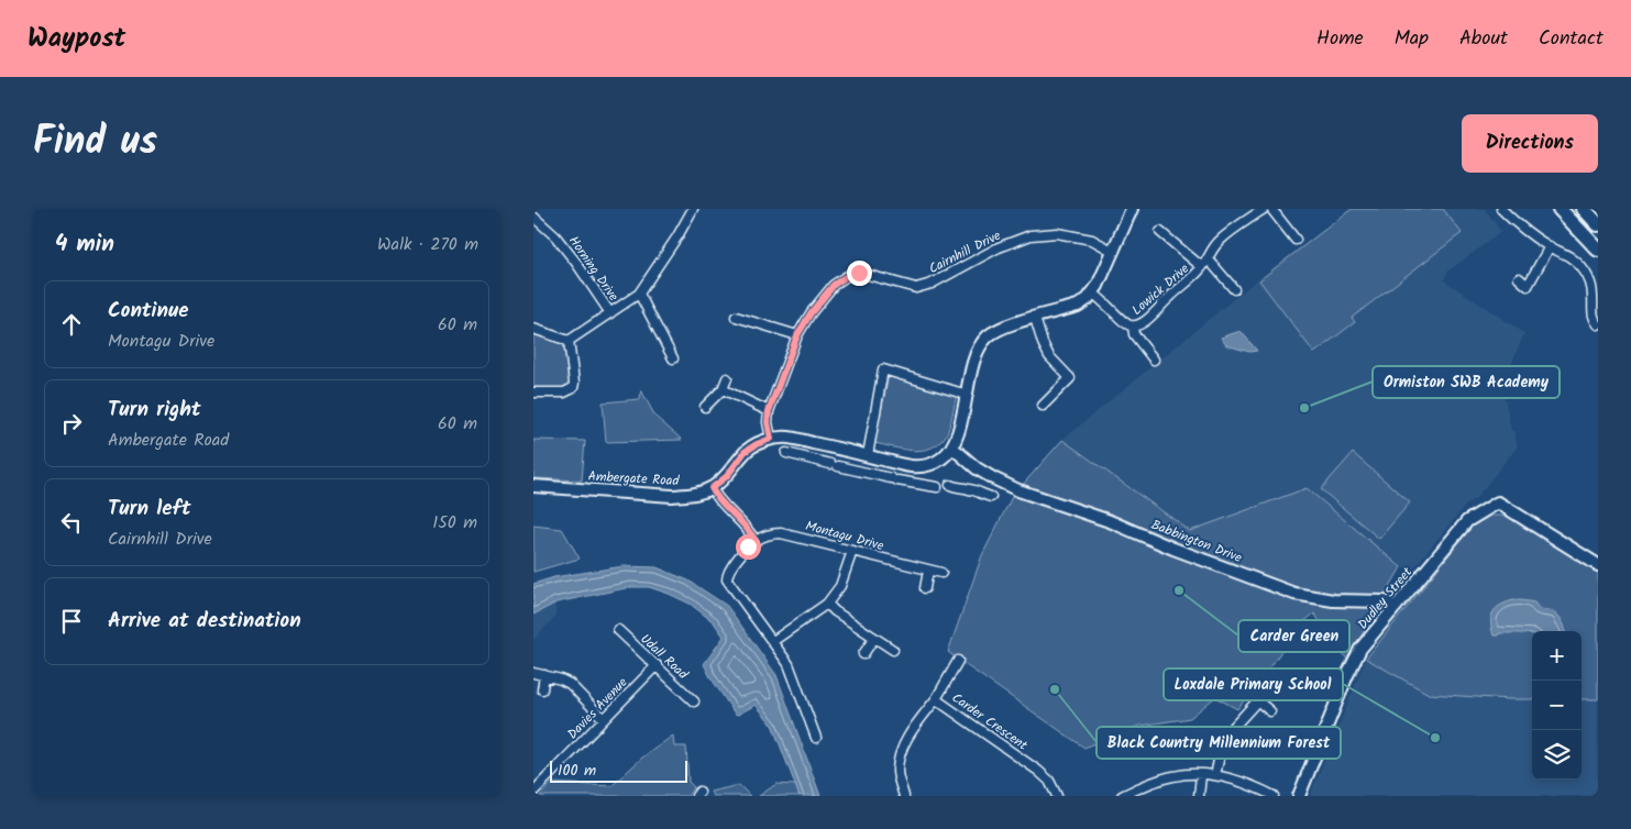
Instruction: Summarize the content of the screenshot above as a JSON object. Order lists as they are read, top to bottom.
{
  "streets": {
    "street": [
      "Cairnhill Drive",
      "Horning Drive",
      "Lowick Drive",
      "Ambergate Road",
      "Montagu Drive",
      "Babbington Drive",
      "Dudley Street",
      "Udall Road",
      "Davies Avenue",
      "Carder Crescent"
    ]
  },
  "crossings": [
    ["Cairnhill Drive", "Ambergate Road"],
    ["Babbington Drive", "Dudley Street"],
    ["Udall Road", "Davies Avenue"]
  ],
  "places": [
    "Ormiston SWB Academy",
    "Carder Green",
    "Black Country Millennium Forest",
    "Loxdale Primary School"
  ],
  "scale_bar": "100 m",
  "page": {
    "header": "Waypost",
    "nav": [
      "Home",
      "Map",
      "About",
      "Contact"
    ],
    "title": "Find us",
    "buttons": "Directions",
    "heading": ["4 min", "Walk · 270 m"],
    "list": [
      ["Continue", "Montagu Drive", "60 m"],
      ["Turn right", "Ambergate Road", "60 m"],
      ["Turn left", "Cairnhill Drive", "150 m"],
      "Arrive at destination"
    ],
    "map_buttons": ["+", "−"],
    "scale": "100 m"
  }
}
